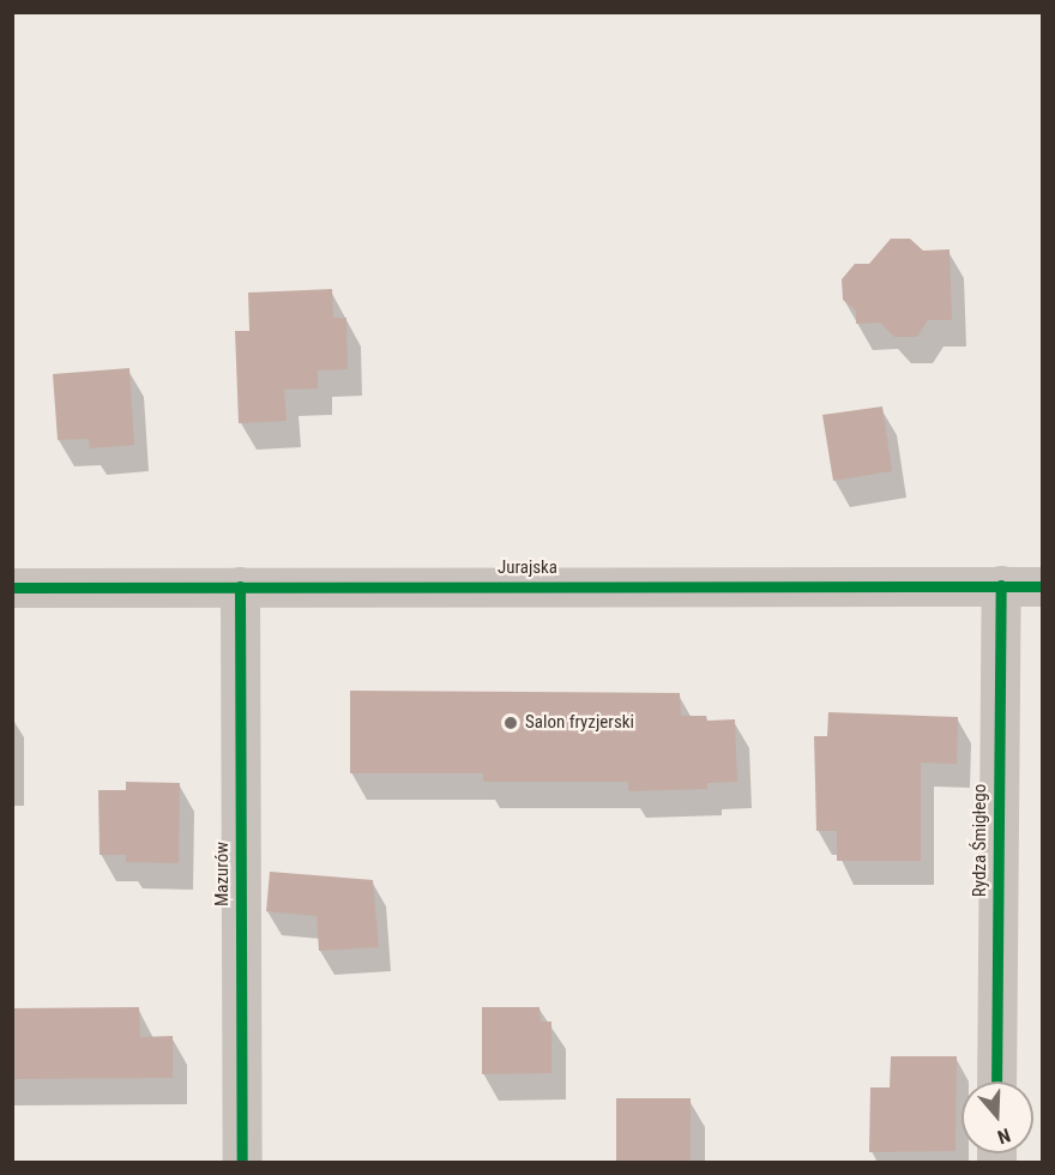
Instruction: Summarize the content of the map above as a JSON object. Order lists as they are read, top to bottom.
{
  "streets": {
    "street": ["Jurajska", "Rydza Śmigłego", "Mazurów"]
  },
  "crossings": [
    ["Jurajska", "Rydza Śmigłego"],
    ["Jurajska", "Mazurów"]
  ],
  "places": ["Salon fryzjerski"],
  "north": "bottom"
}
